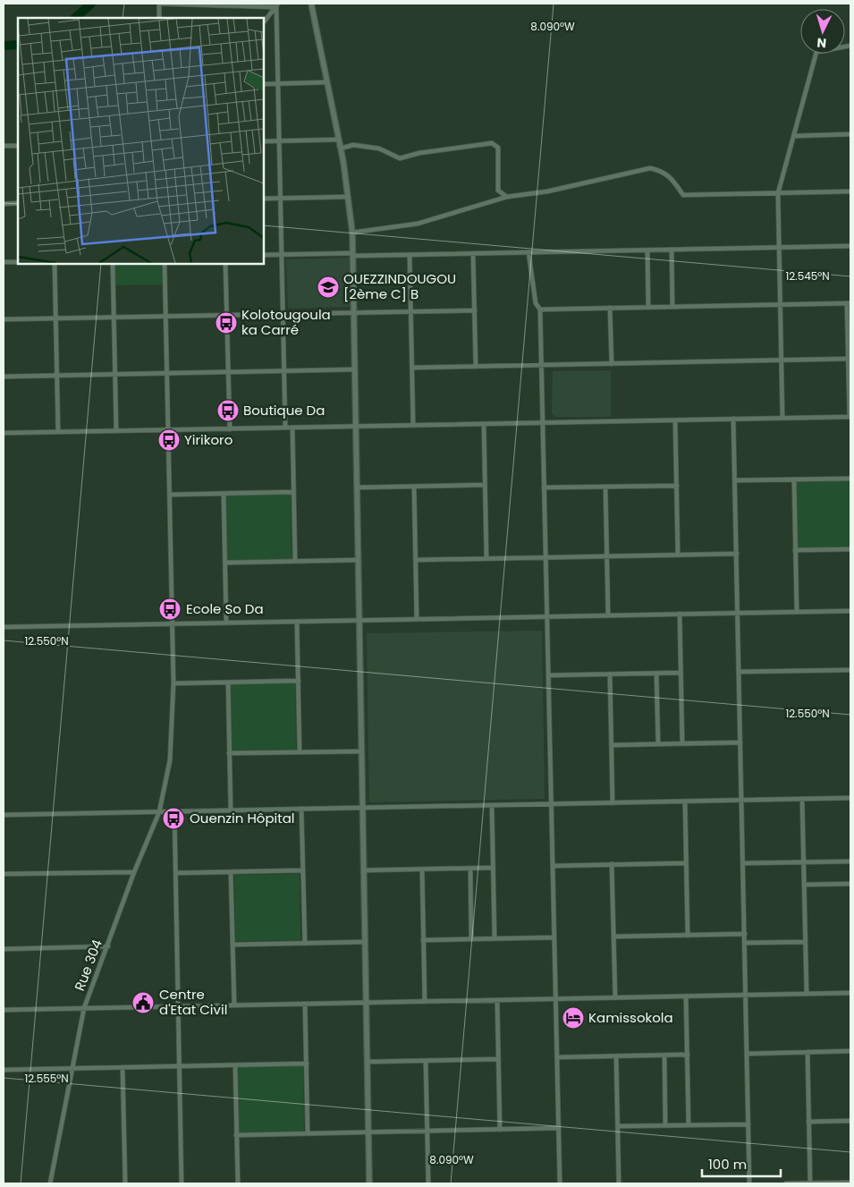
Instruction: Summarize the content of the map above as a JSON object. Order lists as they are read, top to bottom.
{
  "streets": {
    "street": ["Rue 304"]
  },
  "places": {
    "school or university": ["OUEZZINDOUGOU [2ème C] B"],
    "bus stop": [
      "Kolotougoula ka Carré",
      "Boutique Da",
      "Yirikoro",
      "Ecole So Da",
      "Ouenzin Hôpital"
    ],
    "public building": ["Centre d'Etat Civil"],
    "hotel": ["Kamissokola"]
  },
  "scale_bar": "100 m",
  "north": "bottom",
  "coordinates": [
    "8.090°W",
    "12.545°N",
    "12.550°N",
    "12.555°N"
  ]
}
